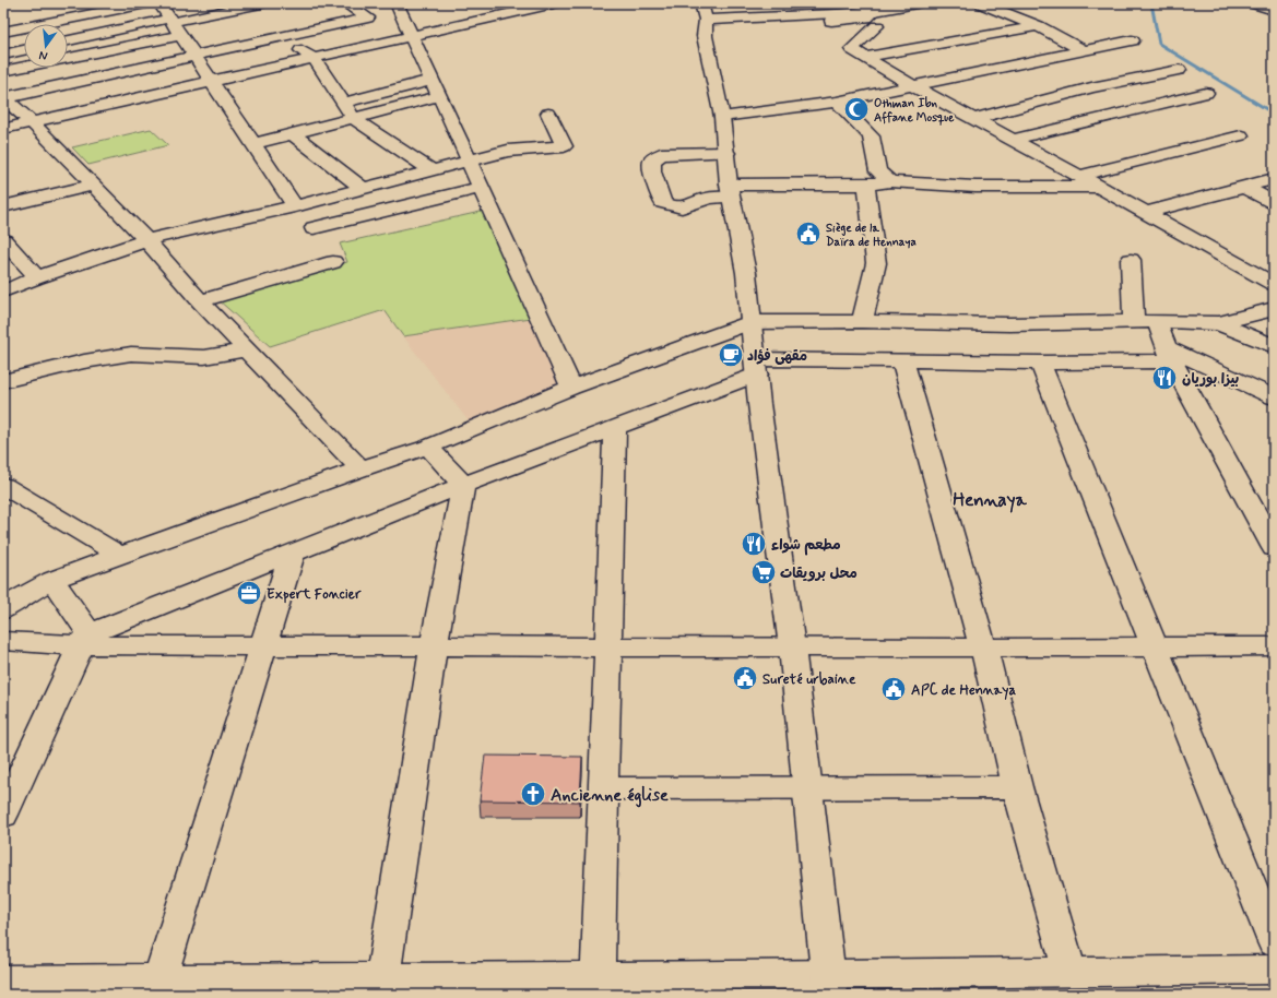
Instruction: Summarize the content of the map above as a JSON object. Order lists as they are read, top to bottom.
{
  "districts": ["Hennaya"],
  "places": {
    "mosque": ["Othman Ibn Affane Mosque"],
    "public building": ["Siège de la Daïra de Hennaya", "Sureté urbaine", "APC de Hennaya"],
    "cafe": ["مقهى فؤاد"],
    "restaurant": ["بيزا بوريان", "مطعم شواء"],
    "supermarket": ["محل برويقات"],
    "office": ["Expert Foncier"],
    "church": ["Ancienne église"]
  },
  "north": "bottom"
}
